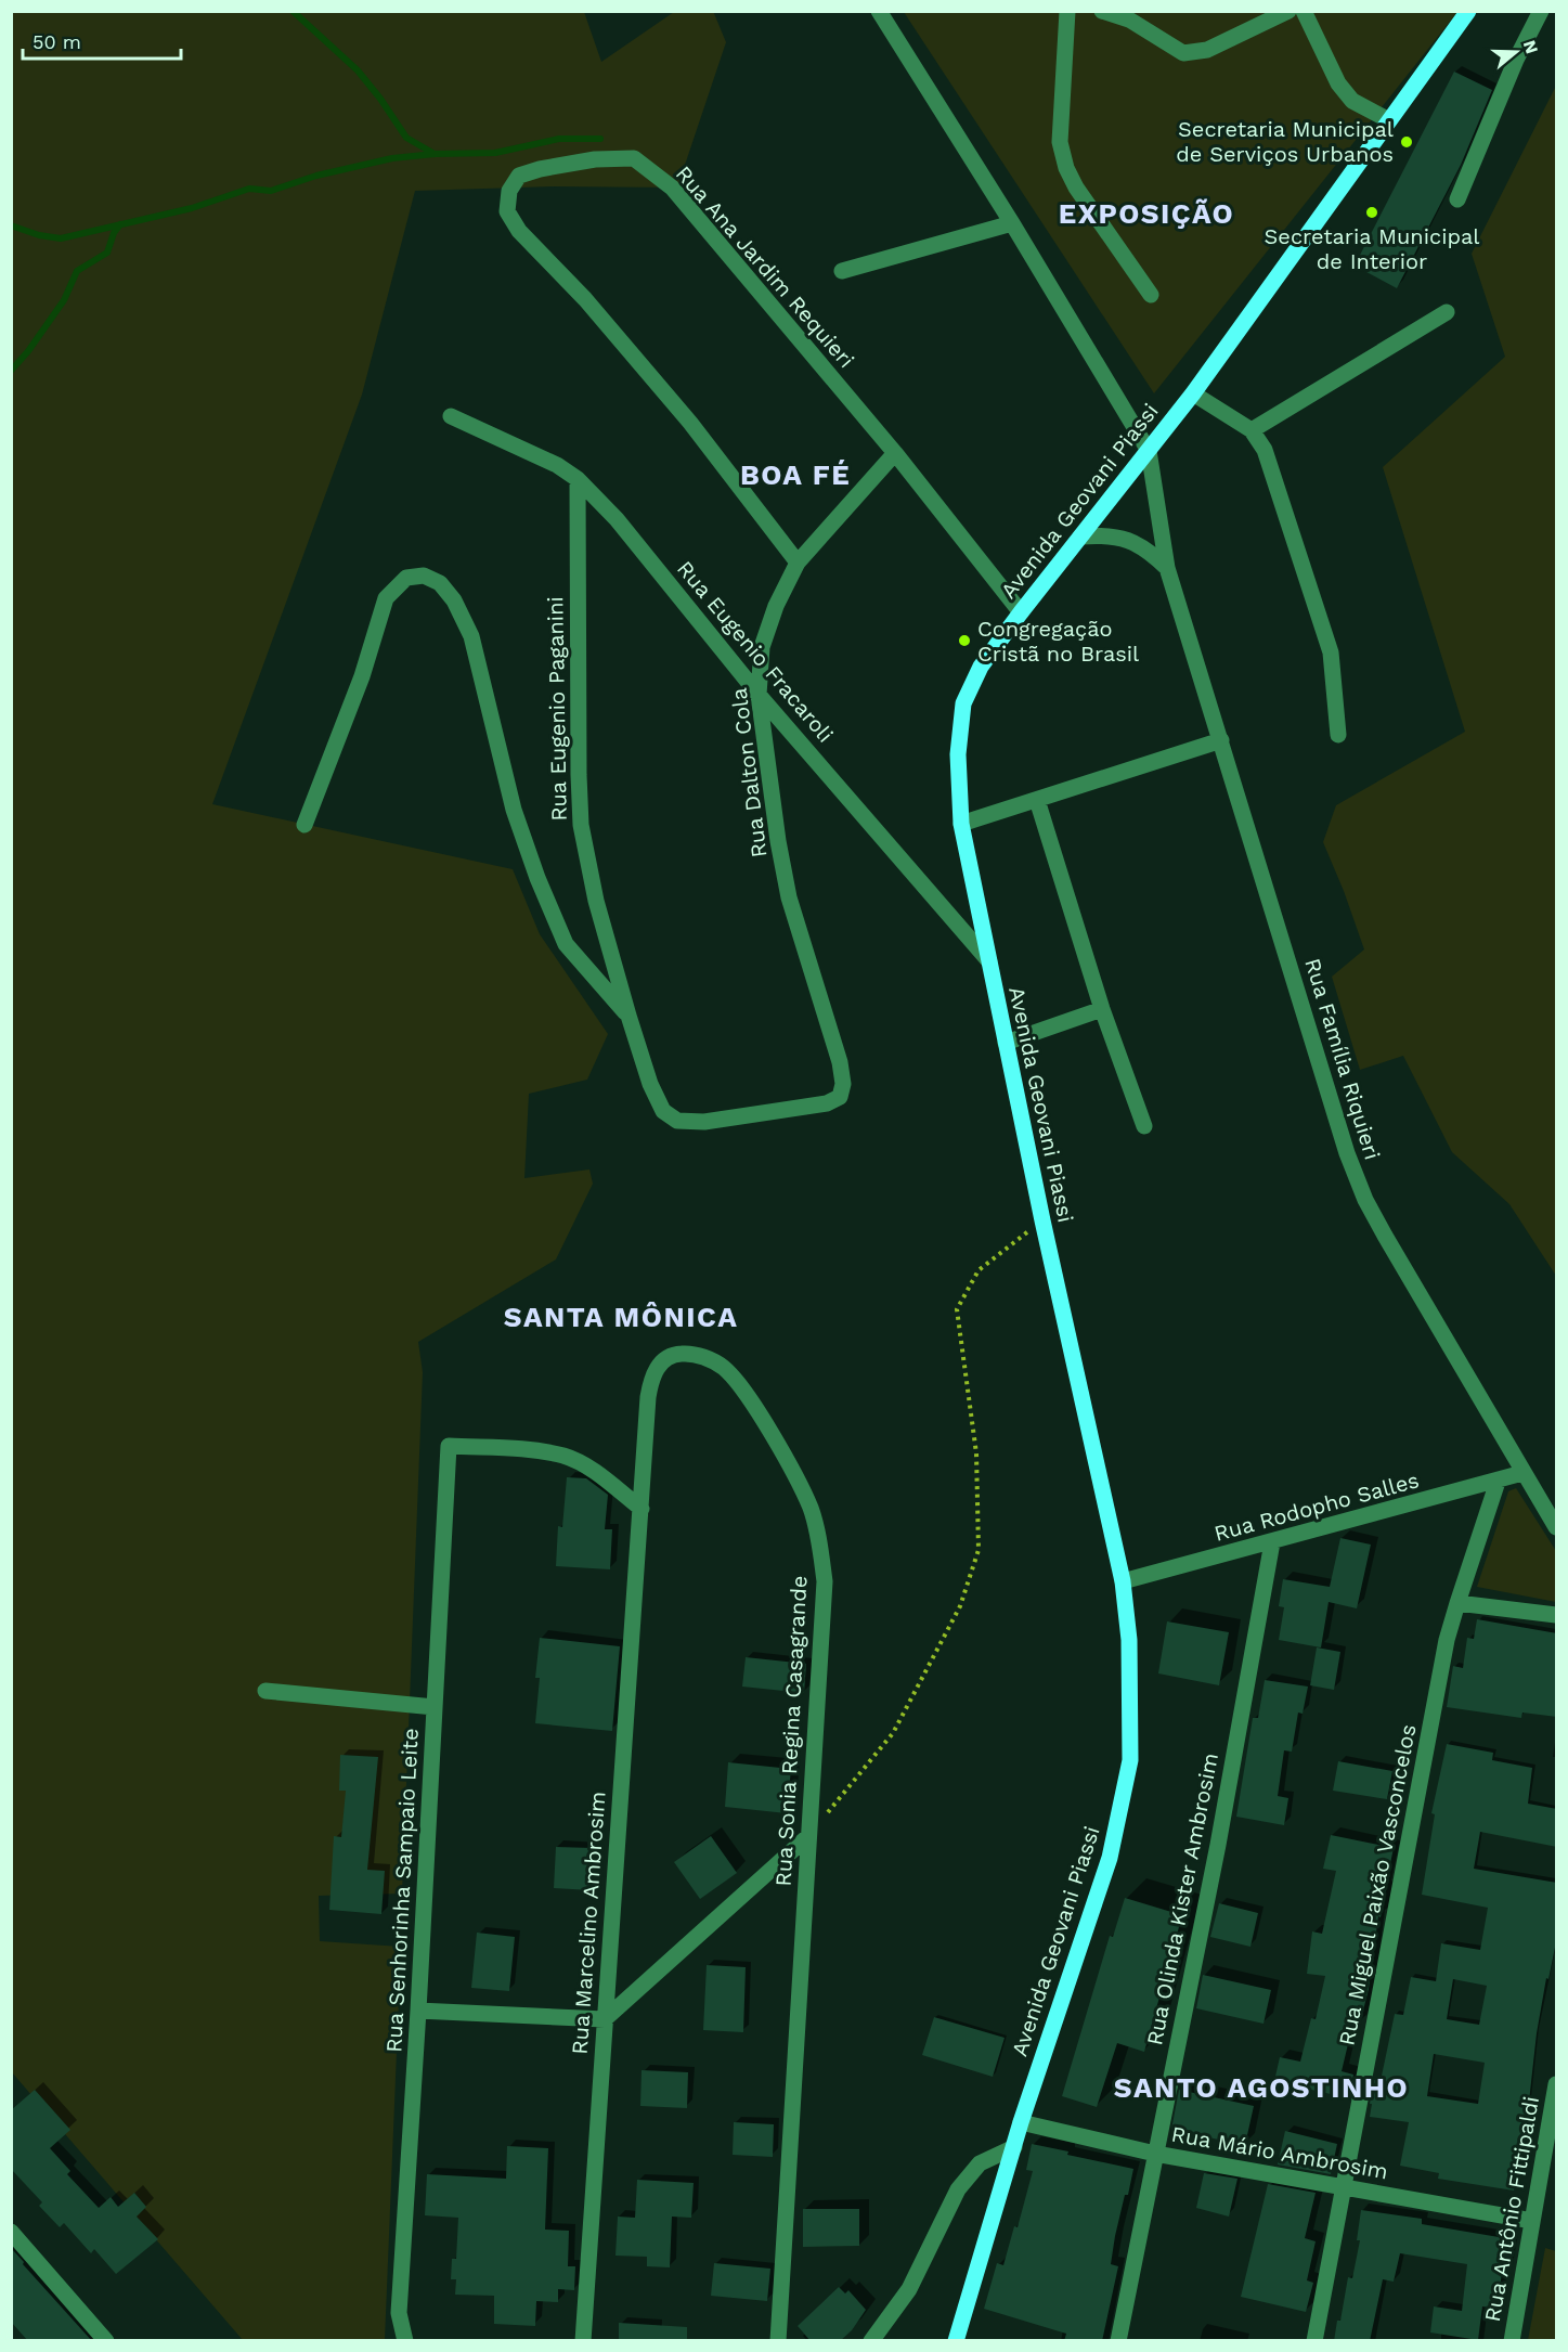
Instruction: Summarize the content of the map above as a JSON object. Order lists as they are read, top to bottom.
{
  "streets": {
    "main road": ["Avenida Geovani Piassi"],
    "street": [
      "Rua Ana Jardim Requieri",
      "Rua Eugenio Fracaroli",
      "Rua Eugenio Paganini",
      "Rua Dalton Cola",
      "Rua Família Riquieri",
      "Rua Rodopho Salles",
      "Rua Sonia Regina Casagrande",
      "Rua Miguel Paixão Vasconcelos",
      "Rua Senhorinha Sampaio Leite",
      "Rua Olinda Kister Ambrosim",
      "Rua Marcelino Ambrosim",
      "Rua Mário Ambrosim",
      "Rua Antônio Fittipaldi"
    ]
  },
  "crossings": [
    ["Rua Ana Jardim Requieri", "Avenida Geovani Piassi"],
    ["Rua Ana Jardim Requieri", "Rua Dalton Cola"],
    ["Avenida Geovani Piassi", "Rua Eugenio Fracaroli"],
    ["Avenida Geovani Piassi", "Rua Família Riquieri"],
    ["Avenida Geovani Piassi", "Rua Rodopho Salles"],
    ["Avenida Geovani Piassi", "Rua Mário Ambrosim"],
    ["Rua Eugenio Fracaroli", "Rua Eugenio Paganini"],
    ["Rua Eugenio Fracaroli", "Rua Dalton Cola"],
    ["Rua Eugenio Paganini", "Rua Dalton Cola"],
    ["Rua Família Riquieri", "Rua Rodopho Salles"],
    ["Rua Rodopho Salles", "Rua Miguel Paixão Vasconcelos"],
    ["Rua Rodopho Salles", "Rua Olinda Kister Ambrosim"],
    ["Rua Sonia Regina Casagrande", "Rua Senhorinha Sampaio Leite"],
    ["Rua Sonia Regina Casagrande", "Rua Marcelino Ambrosim"],
    ["Rua Miguel Paixão Vasconcelos", "Rua Mário Ambrosim"],
    ["Rua Senhorinha Sampaio Leite", "Rua Marcelino Ambrosim"],
    ["Rua Olinda Kister Ambrosim", "Rua Mário Ambrosim"],
    ["Rua Mário Ambrosim", "Rua Antônio Fittipaldi"]
  ],
  "districts": [
    "EXPOSIÇÃO",
    "BOA FÉ",
    "SANTA MÔNICA",
    "SANTO AGOSTINHO"
  ],
  "places": ["Secretaria Municipal de Serviços Urbanos", "Secretaria Municipal de Interior", "Congregação Cristã no Brasil"],
  "scale_bar": "50 m",
  "north": "right"
}
